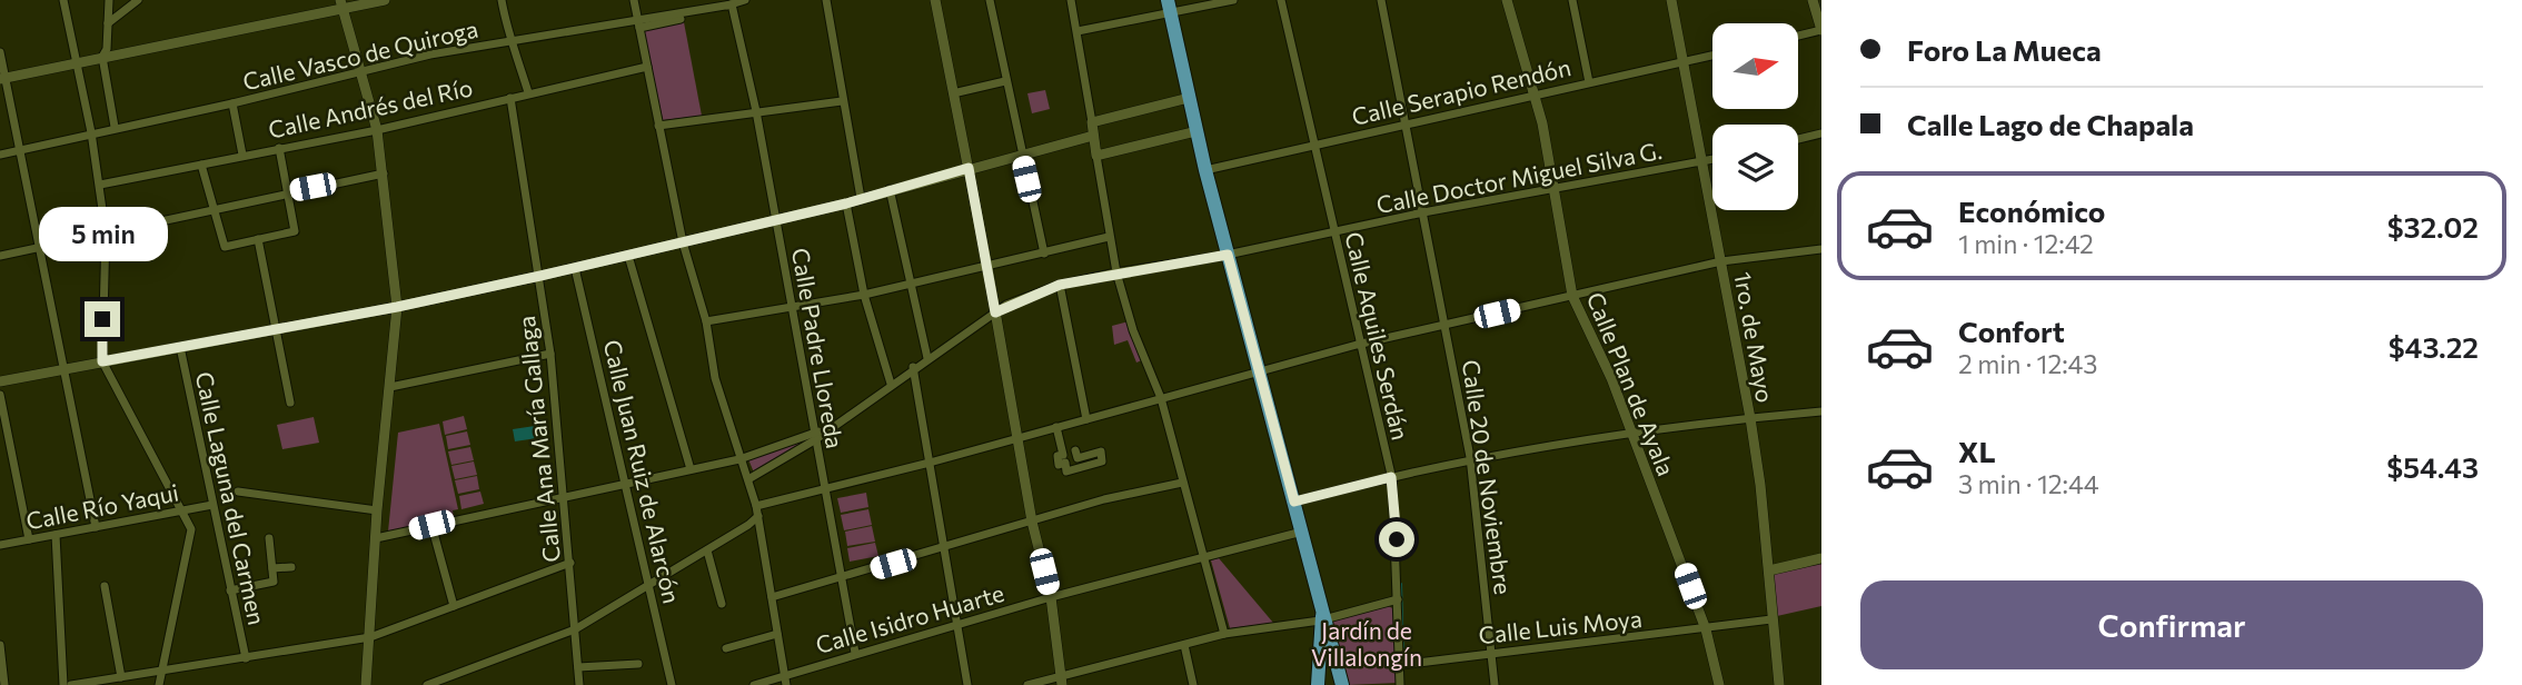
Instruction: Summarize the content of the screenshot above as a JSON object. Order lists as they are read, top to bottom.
{
  "streets": {
    "street": [
      "Calle Vasco de Quiroga",
      "Calle Serapio Rendón",
      "Calle Andrés del Río",
      "Calle Doctor Miguel Silva G.",
      "Calle Aquiles Serdán",
      "1ro. de Mayo",
      "Calle Padre Lloreda",
      "Calle Plan de Ayala",
      "Calle Ana María Gallaga",
      "Calle Juan Ruiz de Alarcón",
      "Calle 20 de Noviembre",
      "Calle Laguna del Carmen",
      "Calle Río Yaqui",
      "Calle Isidro Huarte",
      "Calle Luis Moya"
    ]
  },
  "crossings": [
    ["Calle Vasco de Quiroga", "Calle Padre Lloreda"],
    ["Calle Serapio Rendón", "Calle Aquiles Serdán"],
    ["Calle Serapio Rendón", "1ro. de Mayo"],
    ["Calle Serapio Rendón", "Calle Plan de Ayala"],
    ["Calle Serapio Rendón", "Calle 20 de Noviembre"],
    ["Calle Andrés del Río", "Calle Ana María Gallaga"],
    ["Calle Doctor Miguel Silva G.", "Calle Aquiles Serdán"],
    ["Calle Doctor Miguel Silva G.", "1ro. de Mayo"],
    ["Calle Doctor Miguel Silva G.", "Calle Padre Lloreda"],
    ["Calle Doctor Miguel Silva G.", "Calle Plan de Ayala"],
    ["Calle Doctor Miguel Silva G.", "Calle 20 de Noviembre"],
    ["Calle Aquiles Serdán", "Calle Luis Moya"],
    ["1ro. de Mayo", "Calle Luis Moya"],
    ["Calle Padre Lloreda", "Calle Isidro Huarte"],
    ["Calle Plan de Ayala", "Calle Luis Moya"],
    ["Calle 20 de Noviembre", "Calle Luis Moya"],
    ["Calle Laguna del Carmen", "Calle Río Yaqui"]
  ],
  "parks": ["Jardín de Villalongín"],
  "north": "right",
  "page": {
    "banner": ["Foro La Mueca", "Calle Lago de Chapala"],
    "list": [
      {
        "name": "Económico",
        "note": "1 min · 12:42",
        "value": "$32.02"
      },
      {
        "name": "Confort",
        "note": "2 min · 12:43",
        "value": "$43.22"
      },
      {
        "name": "XL",
        "note": "3 min · 12:44",
        "value": "$54.43"
      }
    ],
    "bubble": "5 min",
    "buttons": "Confirmar"
  }
}
